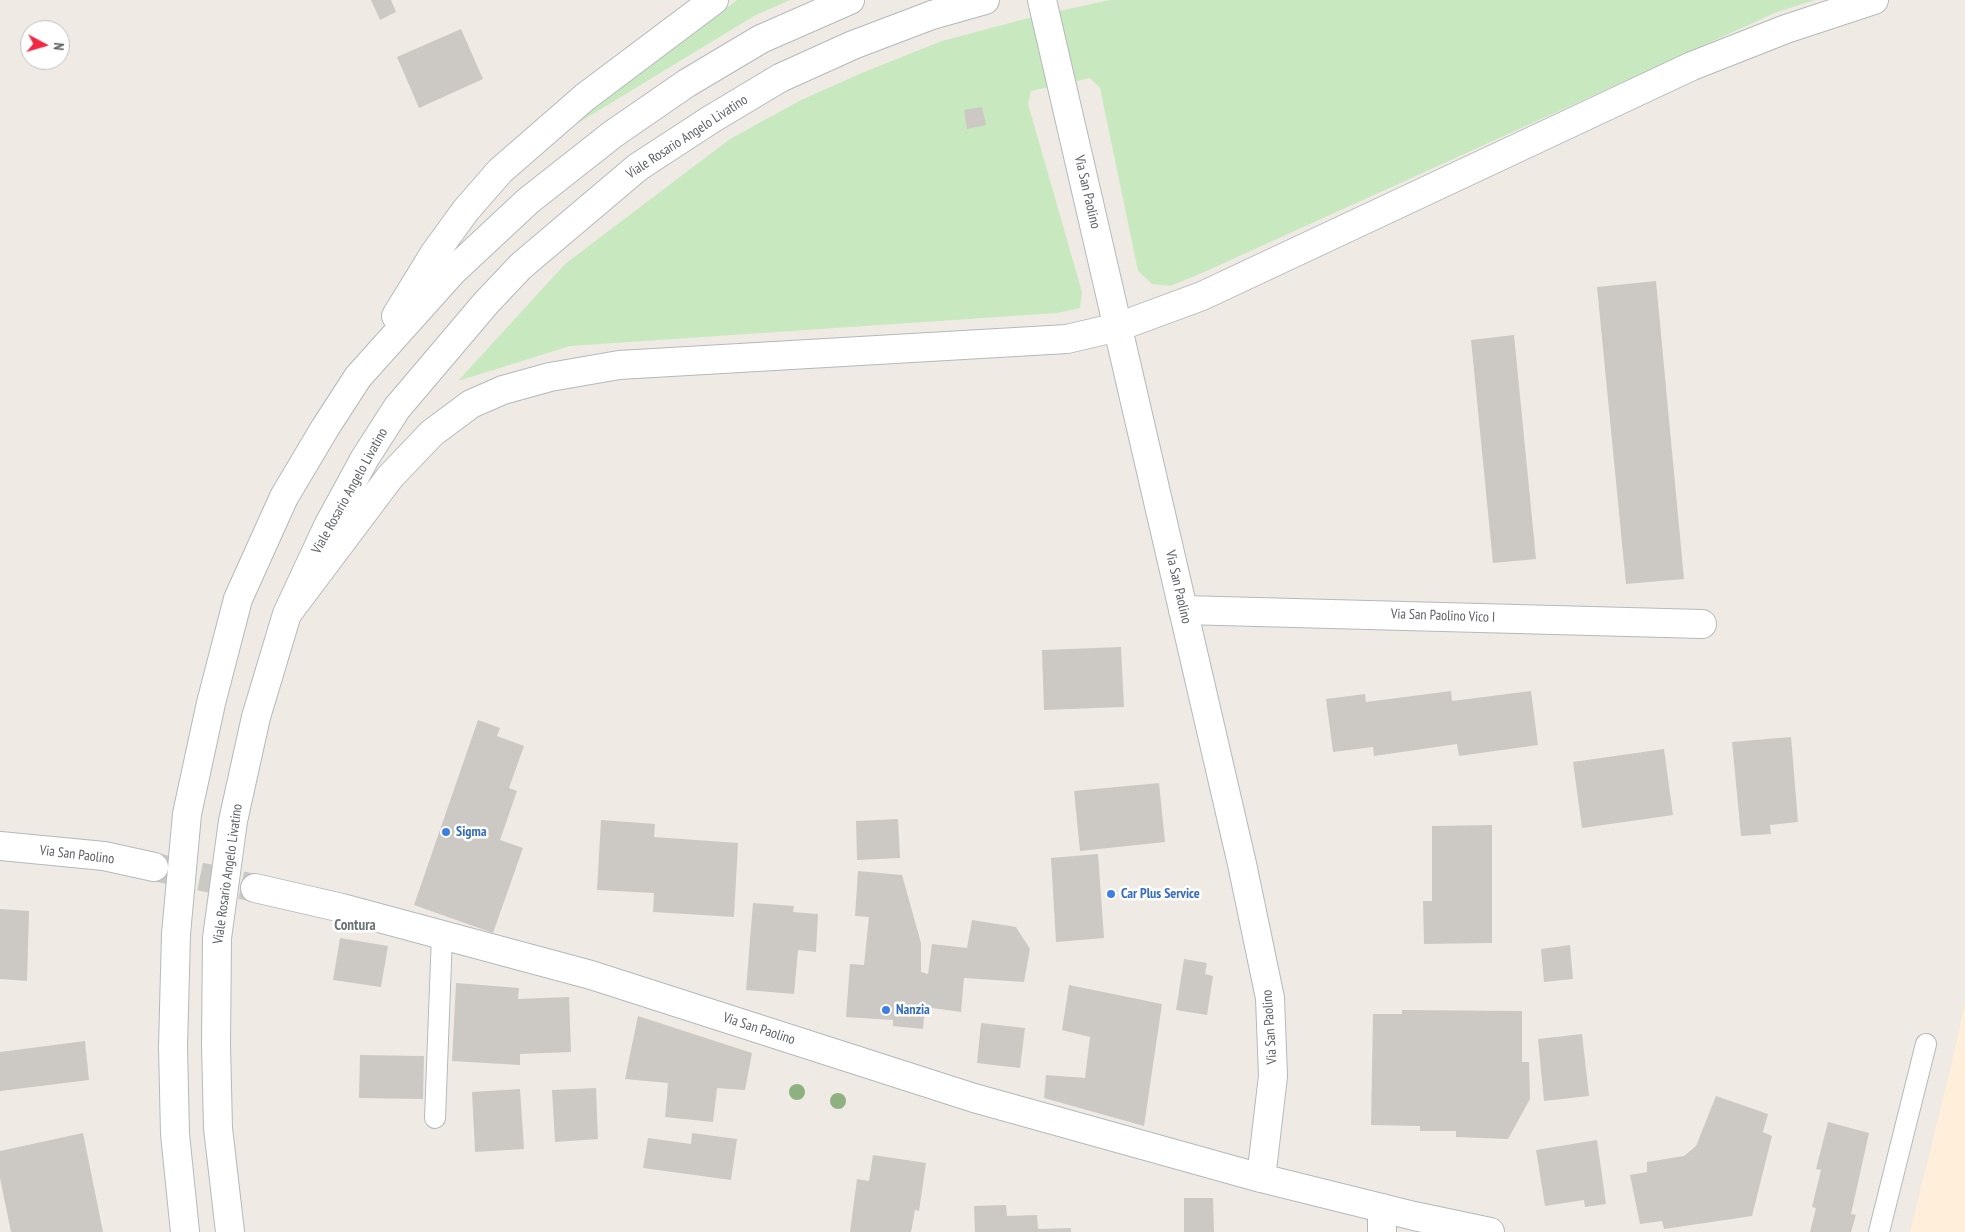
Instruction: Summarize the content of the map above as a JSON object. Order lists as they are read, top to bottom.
{
  "streets": {
    "street": ["Viale Rosario Angelo Livatino", "Via San Paolino", "Via San Paolino Vico I"]
  },
  "crossings": [
    ["Via San Paolino", "Via San Paolino Vico I"]
  ],
  "districts": ["Contura"],
  "places": ["Sigma", "Car Plus Service", "Nanzia"],
  "north": "right"
}
